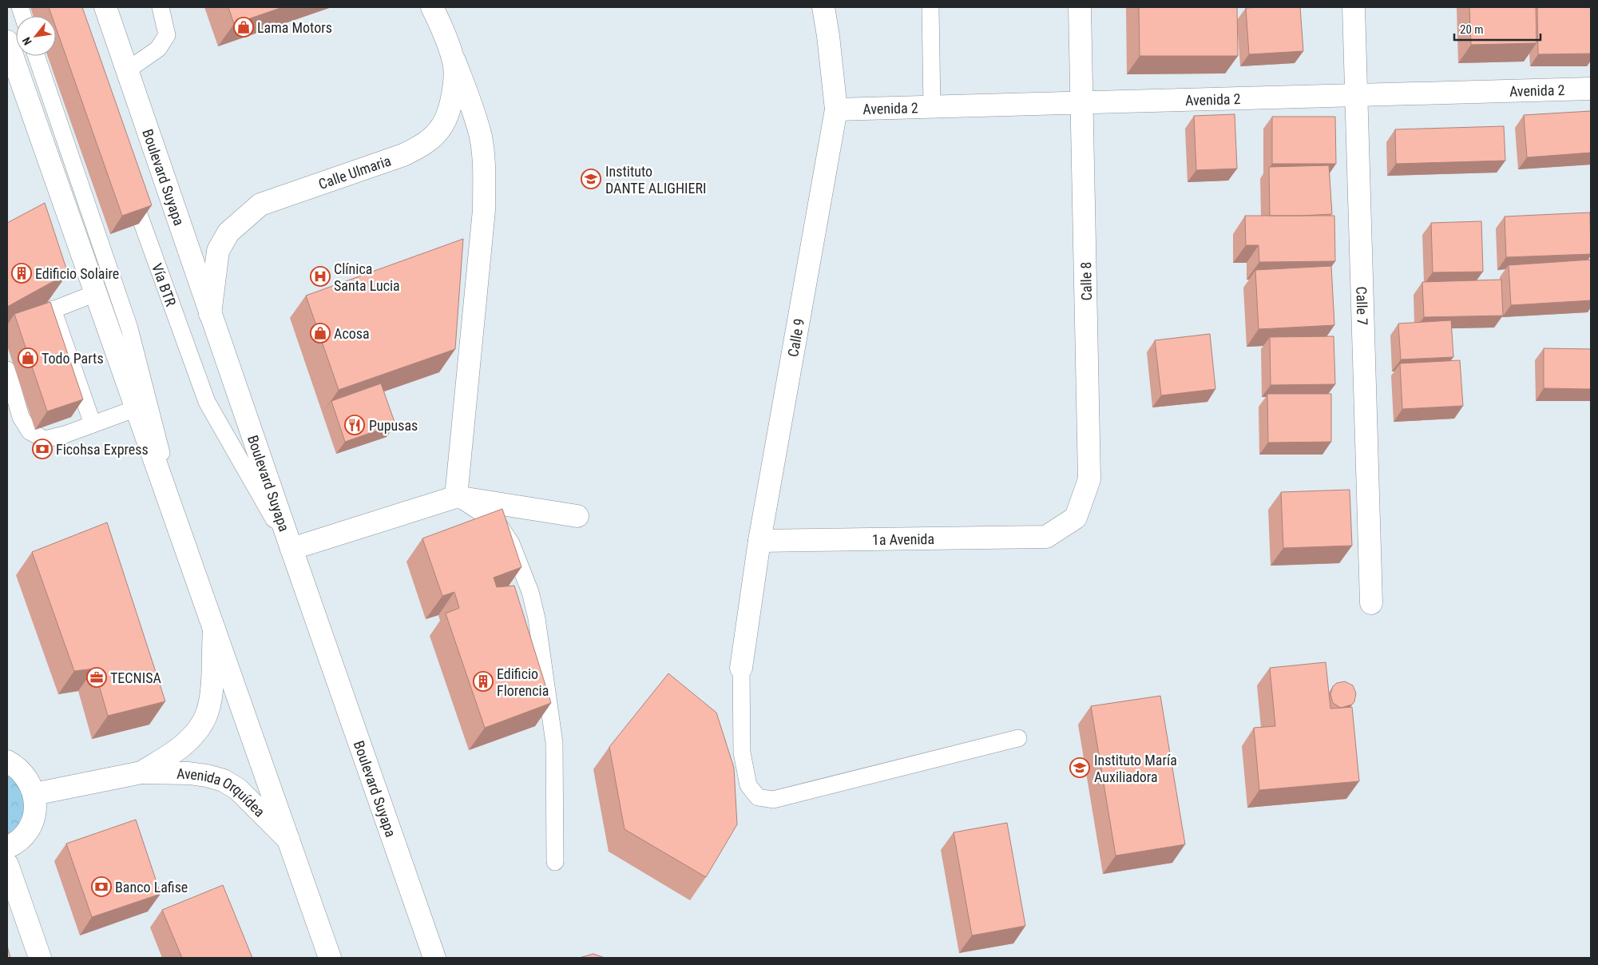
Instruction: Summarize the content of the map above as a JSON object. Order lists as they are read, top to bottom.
{
  "streets": {
    "street": [
      "Avenida 2",
      "Calle Ulmaria",
      "Boulevard Suyapa",
      "Calle 8",
      "Calle 7",
      "Calle 9",
      "1a Avenida",
      "Avenida Orquídea"
    ],
    "lane": ["Vía BTR"]
  },
  "crossings": [
    ["Avenida 2", "Calle 8"],
    ["Avenida 2", "Calle 7"],
    ["Avenida 2", "Calle 9"],
    ["Calle Ulmaria", "Boulevard Suyapa"],
    ["Boulevard Suyapa", "Vía BTR"],
    ["Calle 8", "1a Avenida"],
    ["Calle 9", "1a Avenida"]
  ],
  "places": {
    "shop": ["Lama Motors", "Acosa", "Todo Parts"],
    "school or university": ["Instituto DANTE ALIGHIERI", "Instituto María Auxiliadora"],
    "building": ["Edificio Solaire", "Edificio Florencia"],
    "hospital": ["Clínica Santa Lucia"],
    "restaurant": ["Pupusas"],
    "bank": ["Ficohsa Express", "Banco Lafise"],
    "office": ["TECNISA"]
  },
  "scale_bar": "20 m",
  "north": "bottom left"
}
